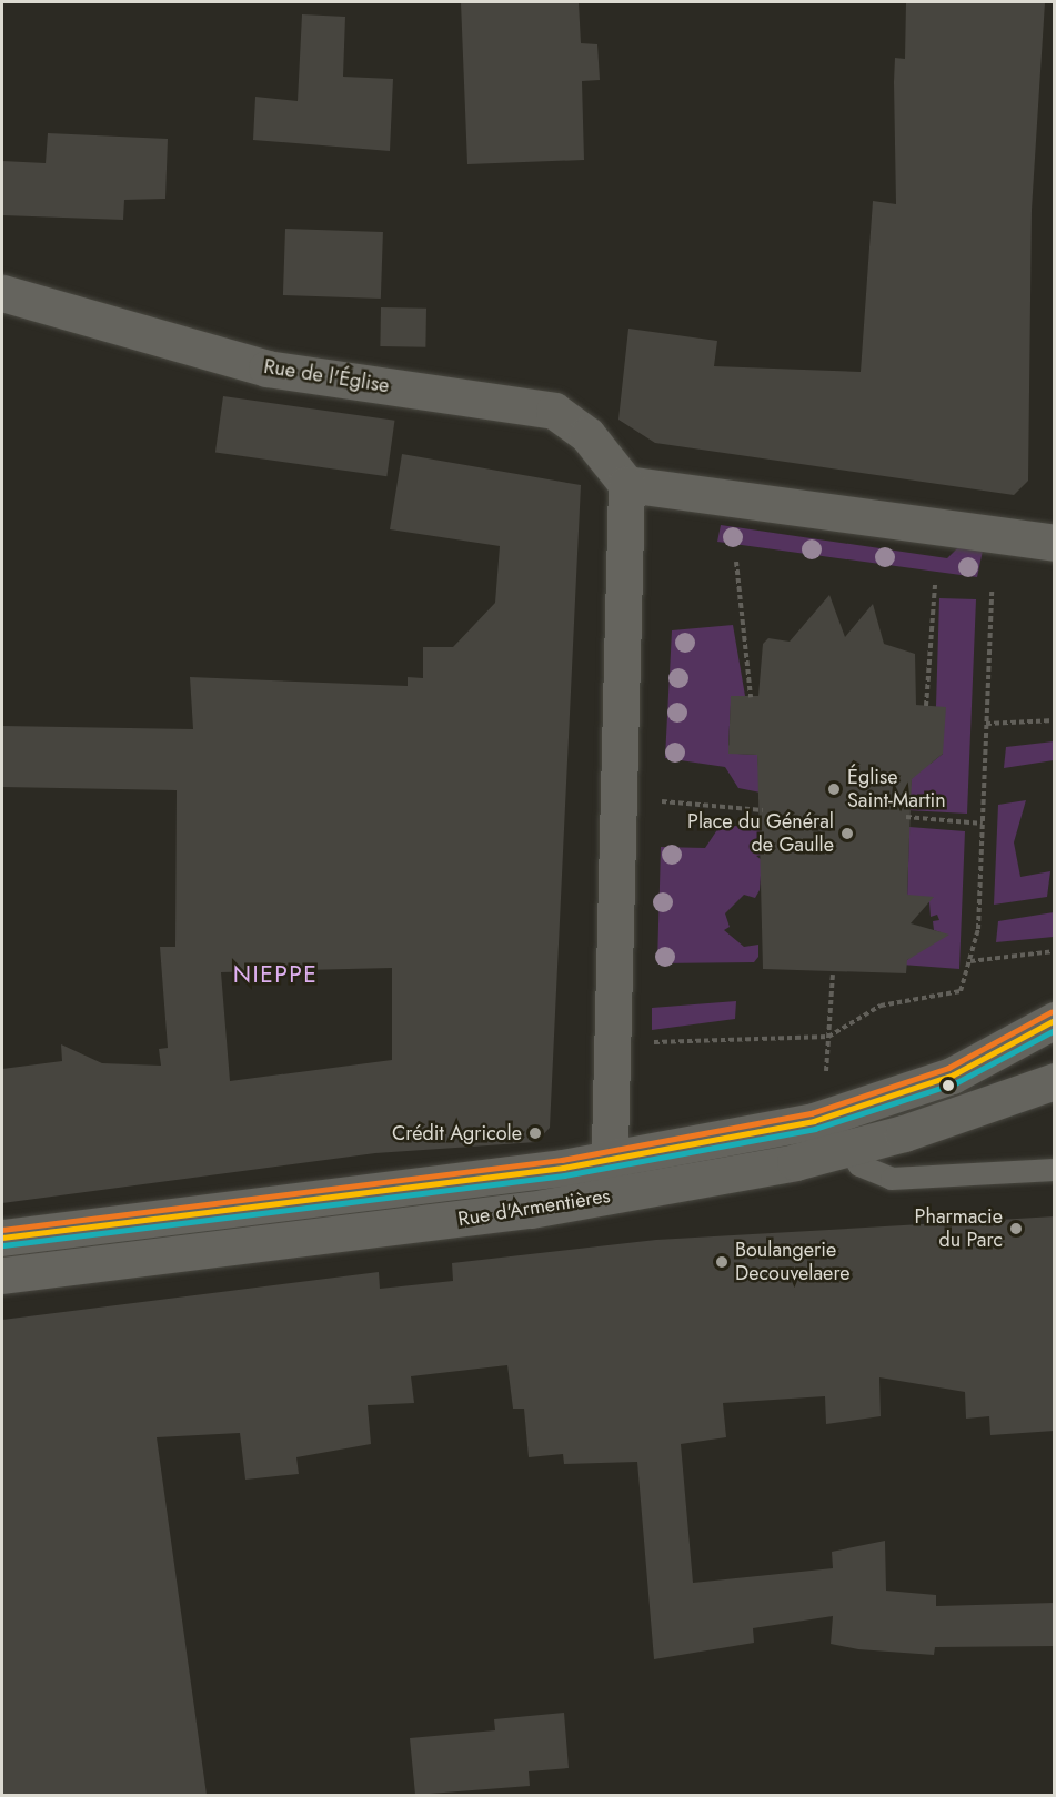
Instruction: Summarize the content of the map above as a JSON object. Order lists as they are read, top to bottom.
{
  "streets": {
    "main road": ["Rue de l'Église", "Rue d'Armentières"]
  },
  "districts": ["NIEPPE"],
  "places": [
    "Église Saint-Martin",
    "Place du Général de Gaulle",
    "Crédit Agricole",
    "Pharmacie du Parc",
    "Boulangerie Decouvelaere"
  ]
}
